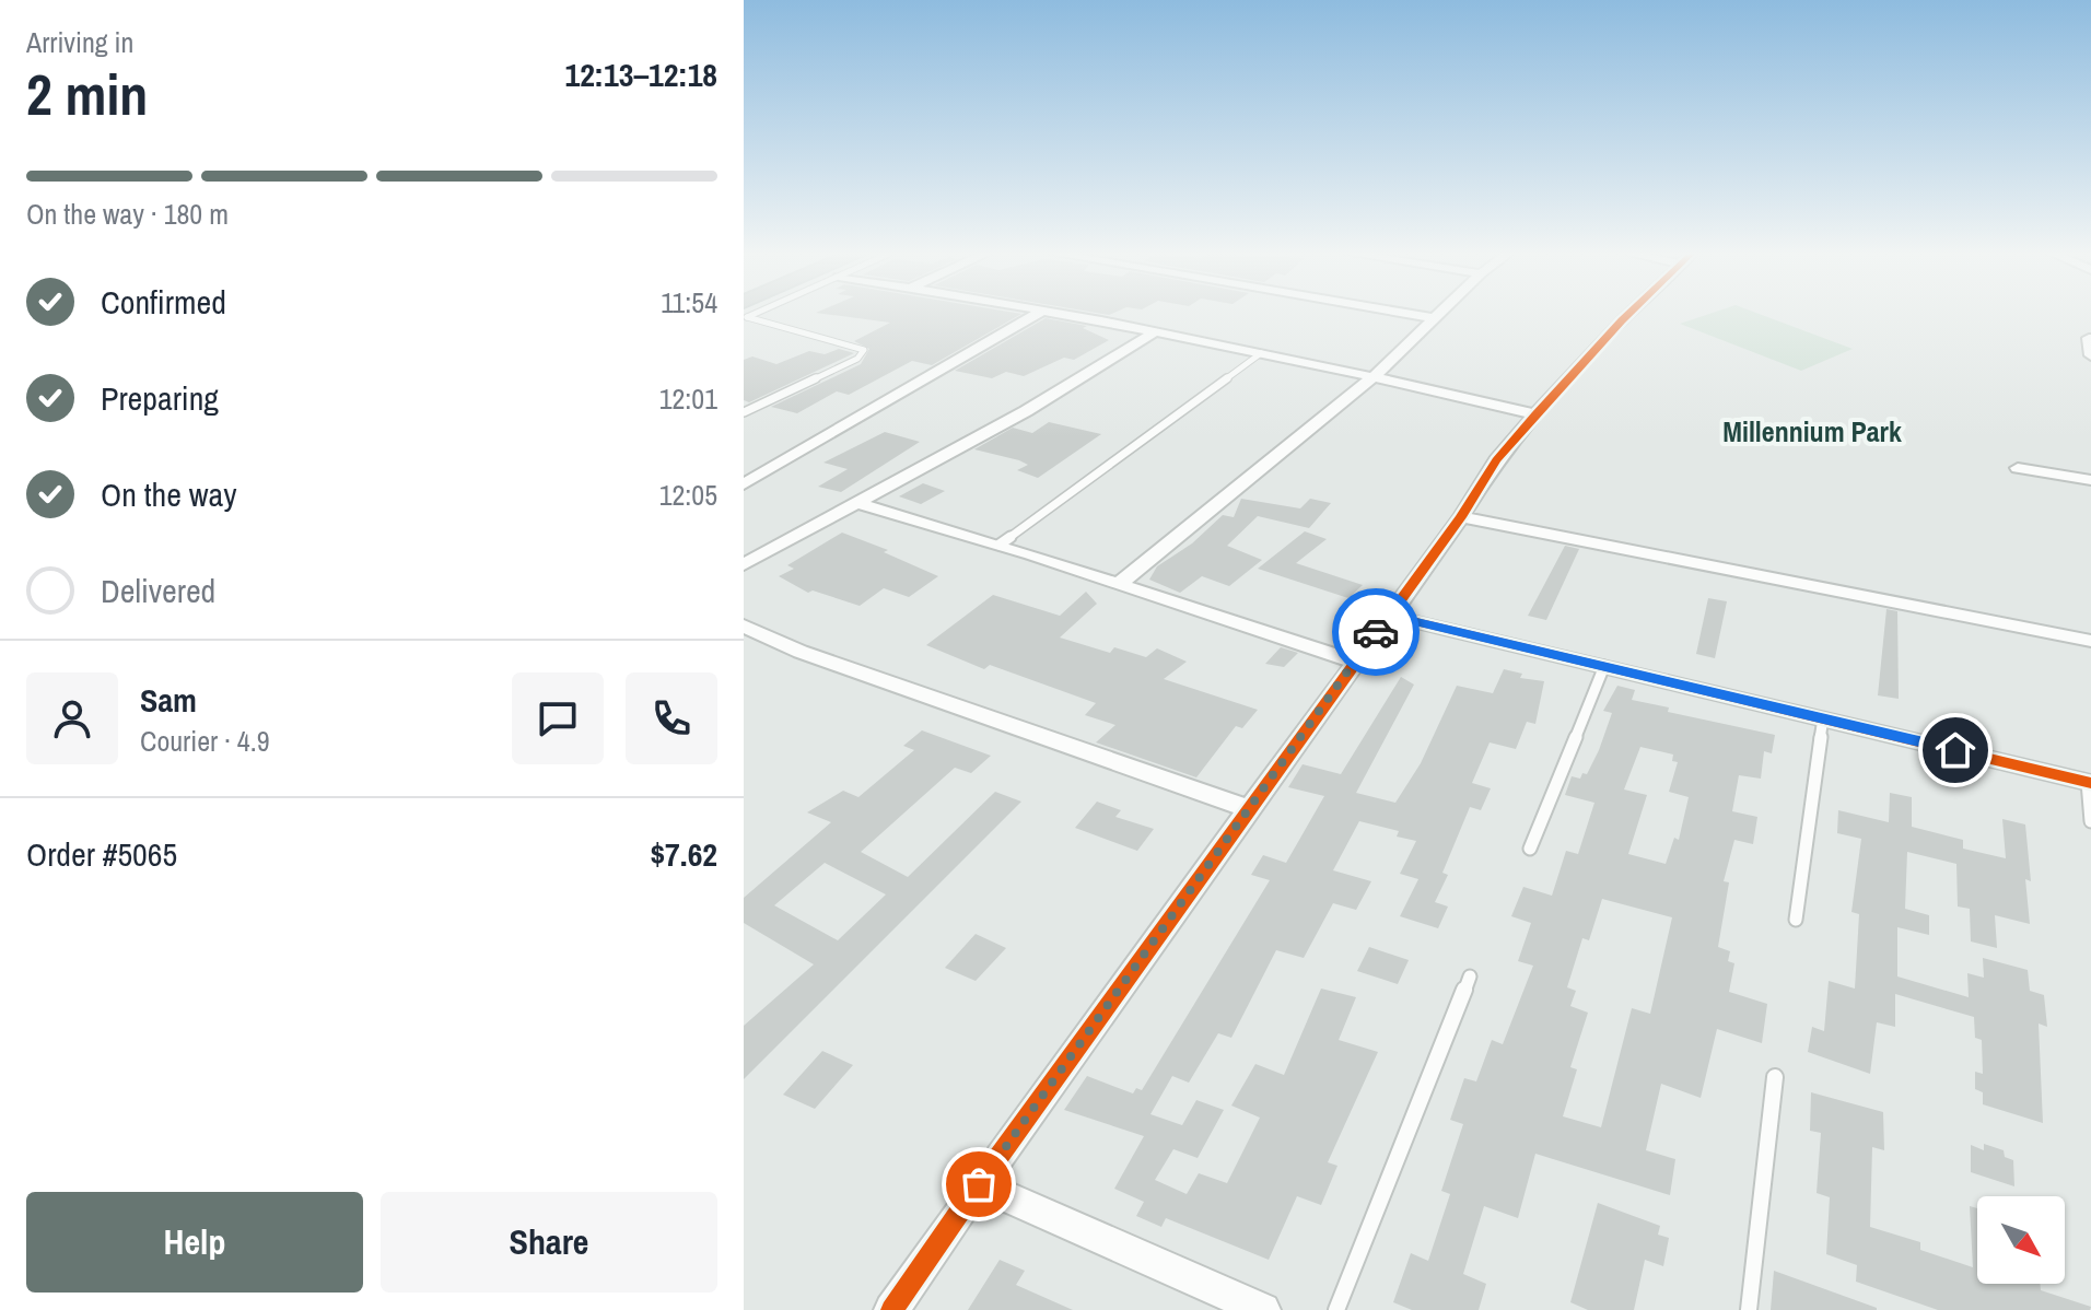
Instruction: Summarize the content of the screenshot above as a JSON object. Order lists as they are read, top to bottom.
{
  "districts": ["Millennium Park"],
  "north": "bottom right",
  "page": {
    "heading": ["2 min", "Arriving in", "12:13–12:18"],
    "panel": [
      "Sam",
      "Courier · 4.9",
      "Order #5065",
      "$7.62"
    ],
    "bar": "On the way · 180 m",
    "list": [
      ["Confirmed", "11:54"],
      ["Preparing", "12:01"],
      ["On the way", "12:05"],
      "Delivered"
    ],
    "buttons": ["Help", "Share"]
  }
}
